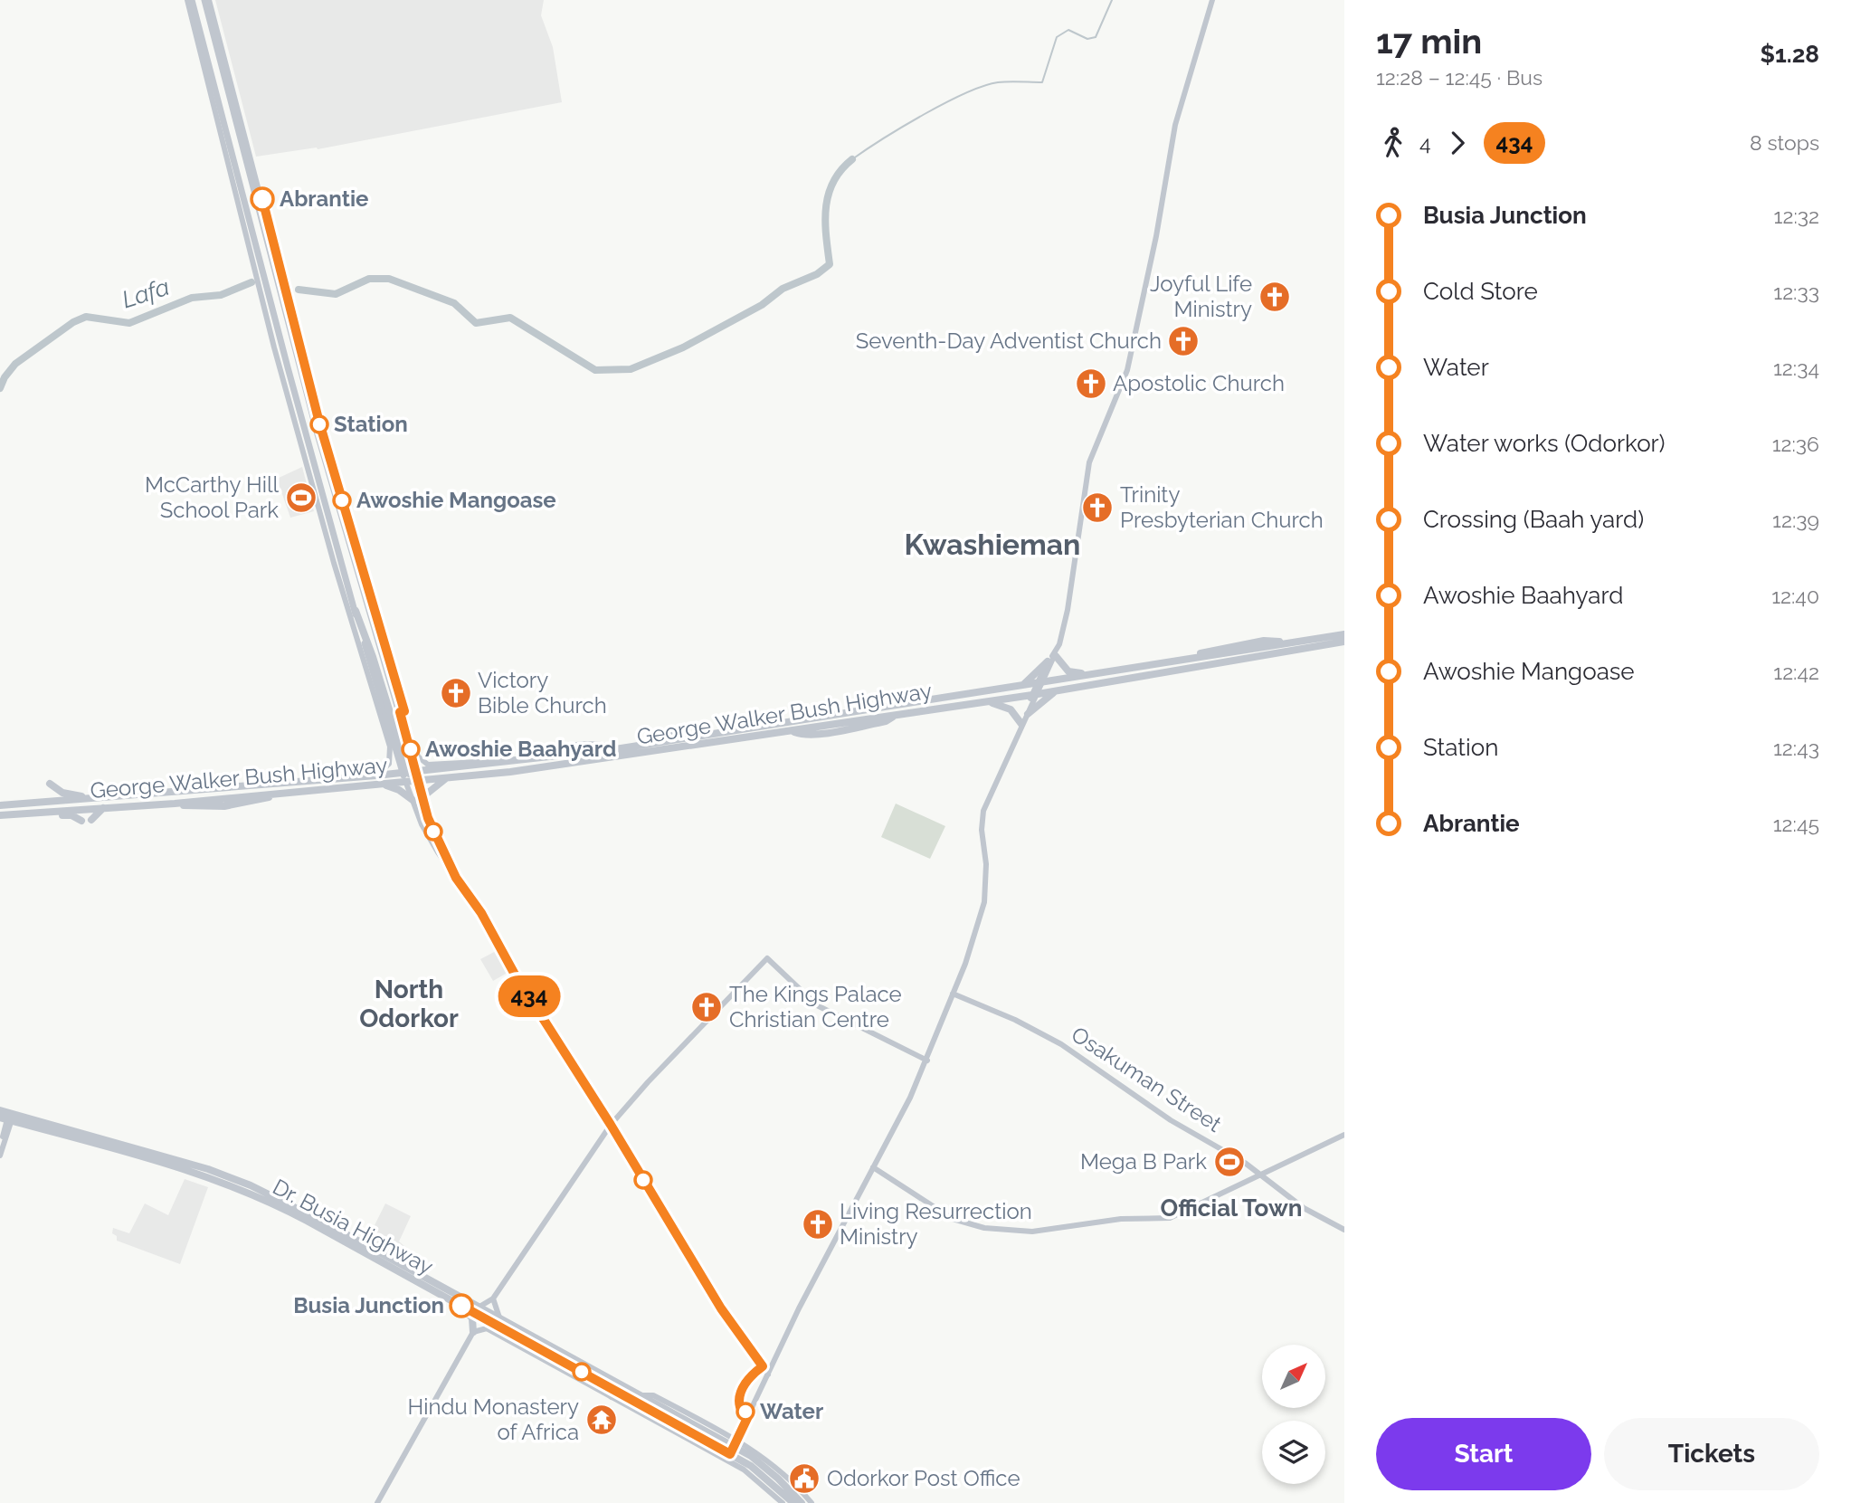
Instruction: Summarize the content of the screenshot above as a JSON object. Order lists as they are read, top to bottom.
{
  "streets": {
    "highway": ["George Walker Bush Highway", "Dr. Busia Highway"],
    "street": ["Osakuman Street"]
  },
  "districts": ["Kwashieman", "North Odorkor", "Official Town"],
  "water": ["Lafa"],
  "places": {
    "other": [
      "Abrantie",
      "Station",
      "Awoshie Mangoase",
      "Awoshie Baahyard",
      "Busia Junction",
      "Water"
    ],
    "church": [
      "Joyful Life Ministry",
      "Seventh-Day Adventist Church",
      "Apostolic Church",
      "Trinity Presbyterian Church",
      "Victory Bible Church",
      "The Kings Palace Christian Centre",
      "Living Resurrection Ministry"
    ],
    "sports": ["McCarthy Hill School Park", "Mega B Park"],
    "temple": ["Hindu Monastery of Africa"],
    "public building": ["Odorkor Post Office"]
  },
  "lines": ["bus line 434"],
  "north": "top right",
  "page": {
    "on_map": "434",
    "heading": ["17 min", "12:28 – 12:45 · Bus", "$1.28"],
    "legs": ["4", "434", "8 stops"],
    "list": [
      {
        "name": "Busia Junction",
        "value": "12:32"
      },
      {
        "name": "Cold Store",
        "value": "12:33"
      },
      {
        "name": "Water",
        "value": "12:34"
      },
      {
        "name": "Water works (Odorkor)",
        "value": "12:36"
      },
      {
        "name": "Crossing (Baah yard)",
        "value": "12:39"
      },
      {
        "name": "Awoshie Baahyard",
        "value": "12:40"
      },
      {
        "name": "Awoshie Mangoase",
        "value": "12:42"
      },
      {
        "name": "Station",
        "value": "12:43"
      },
      {
        "name": "Abrantie",
        "value": "12:45"
      }
    ],
    "buttons": ["Start", "Tickets"]
  }
}
